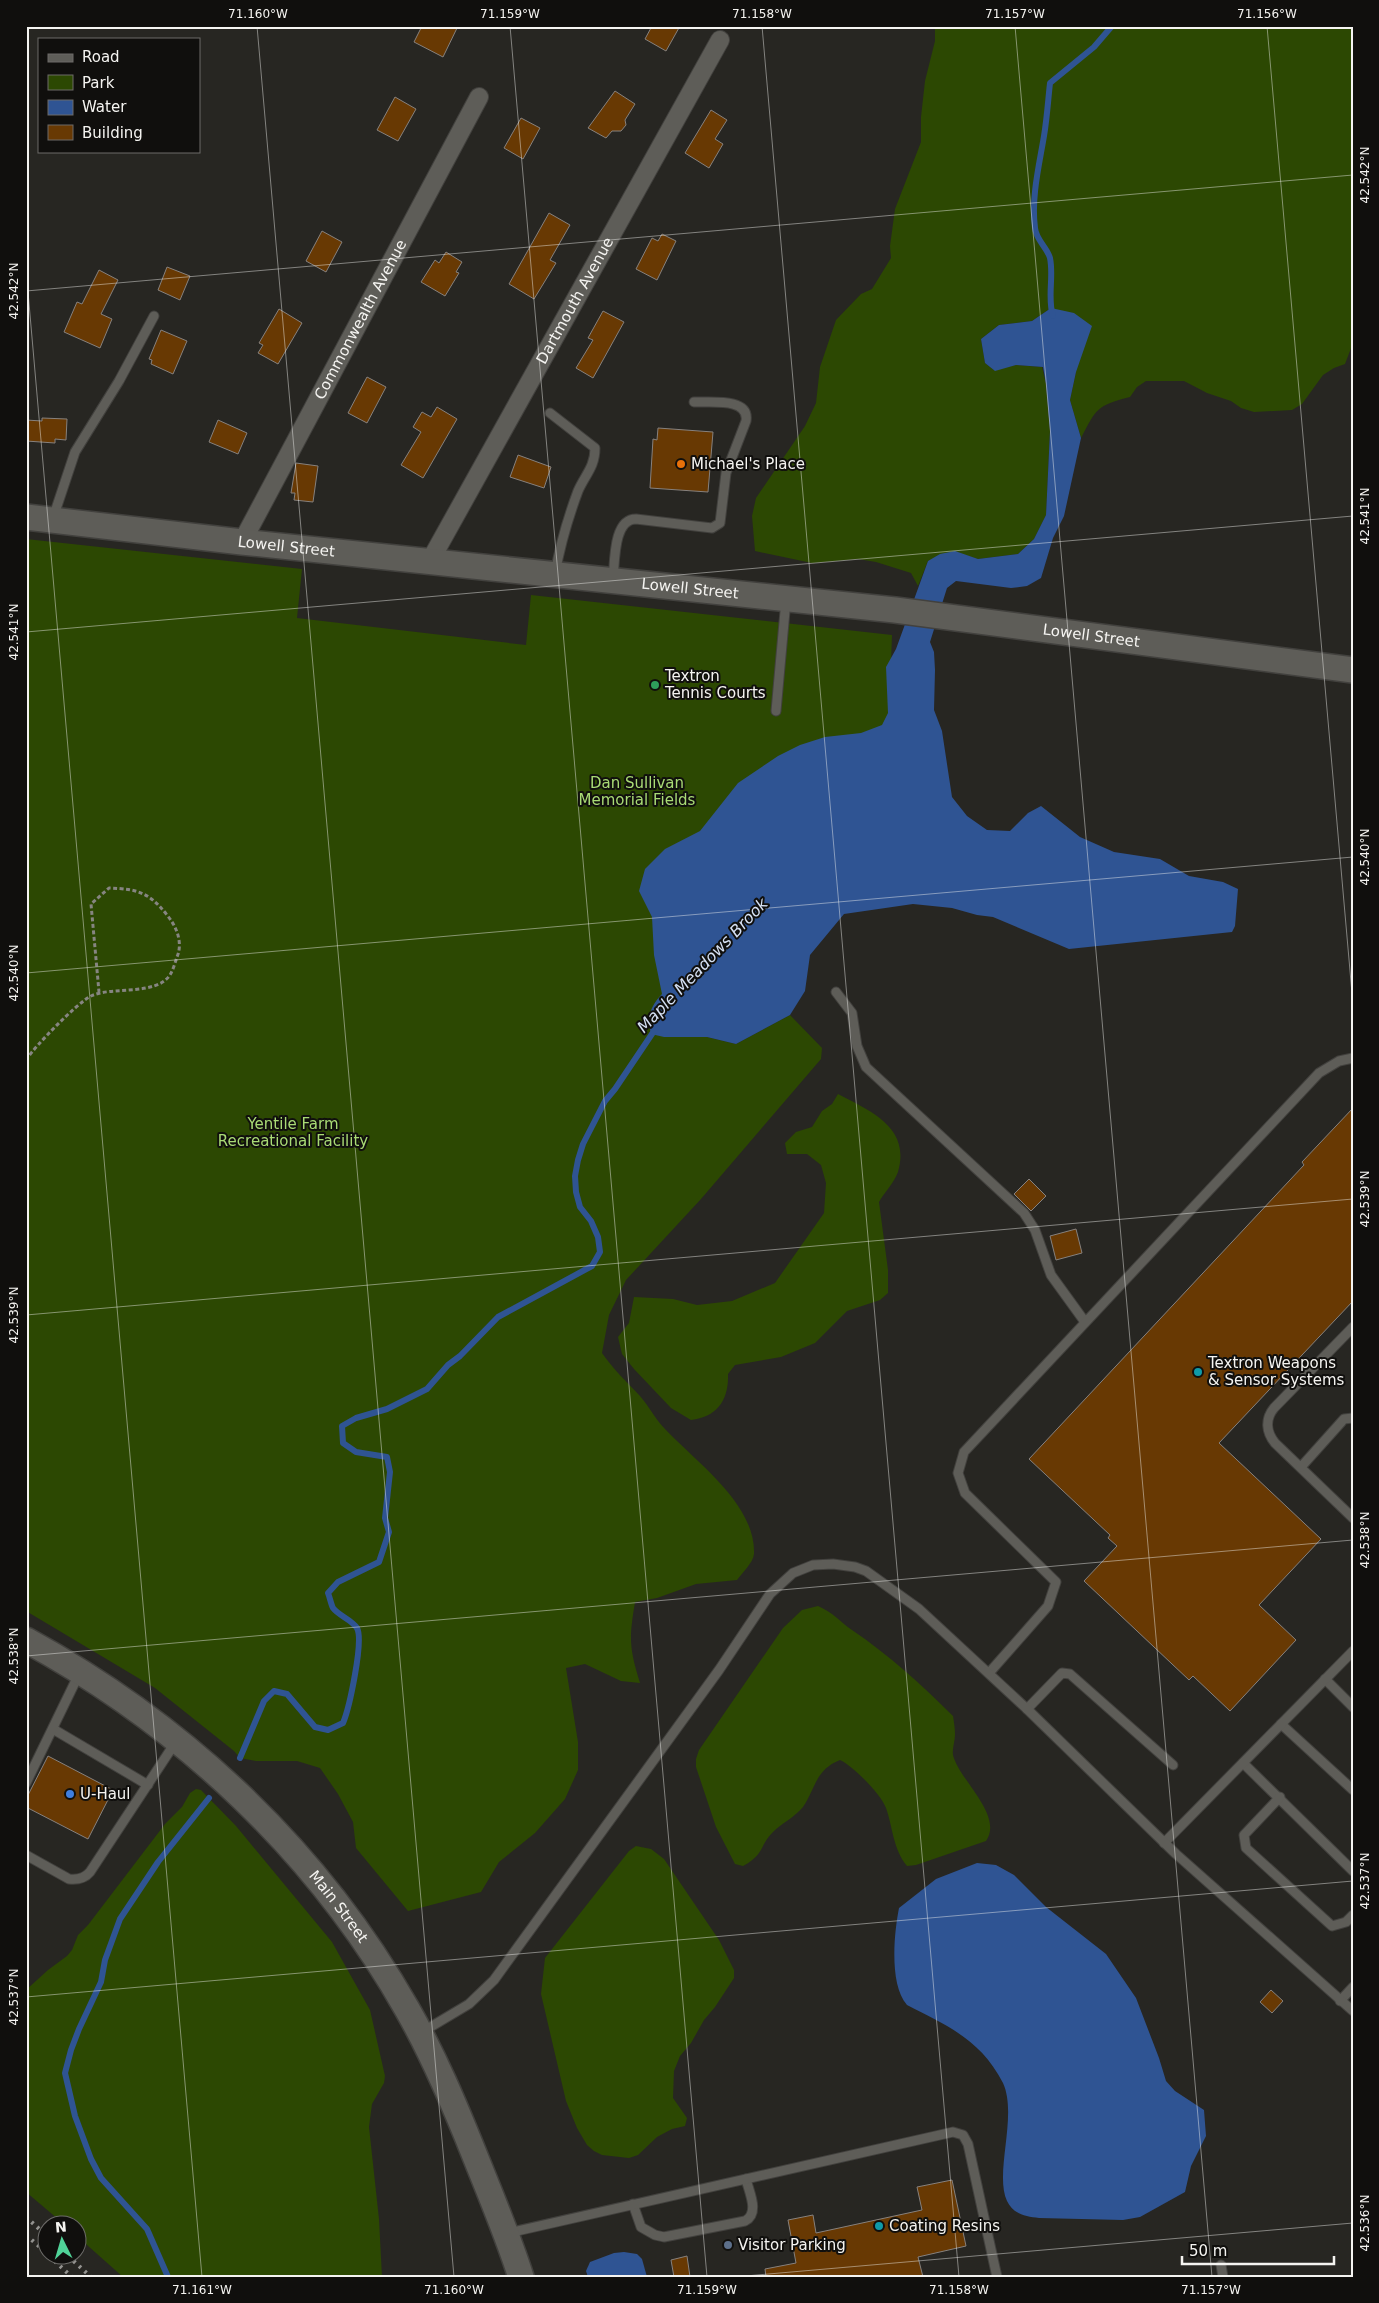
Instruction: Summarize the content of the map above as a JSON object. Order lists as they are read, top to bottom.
{
  "streets": {
    "main road": ["Lowell Street", "Main Street"],
    "street": ["Dartmouth Avenue", "Commonwealth Avenue"]
  },
  "crossings": [
    ["Dartmouth Avenue", "Lowell Street"],
    ["Commonwealth Avenue", "Lowell Street"]
  ],
  "water": ["Maple Meadows Brook"],
  "parks": ["Dan Sullivan Memorial Fields", "Yentile Farm Recreational Facility"],
  "places": [
    "Michael's Place",
    "Textron Tennis Courts",
    "Textron Weapons & Sensor Systems",
    "U-Haul",
    "Coating Resins",
    "Visitor Parking"
  ],
  "legend": [
    "Road",
    "Park",
    "Water",
    "Building"
  ],
  "scale_bar": "50 m",
  "north": "top",
  "coordinates": [
    "71.160°W",
    "71.159°W",
    "71.158°W",
    "71.157°W",
    "71.156°W",
    "42.542°N",
    "42.541°N",
    "42.540°N",
    "42.539°N",
    "42.538°N",
    "42.537°N",
    "42.536°N",
    "71.161°W"
  ]
}
